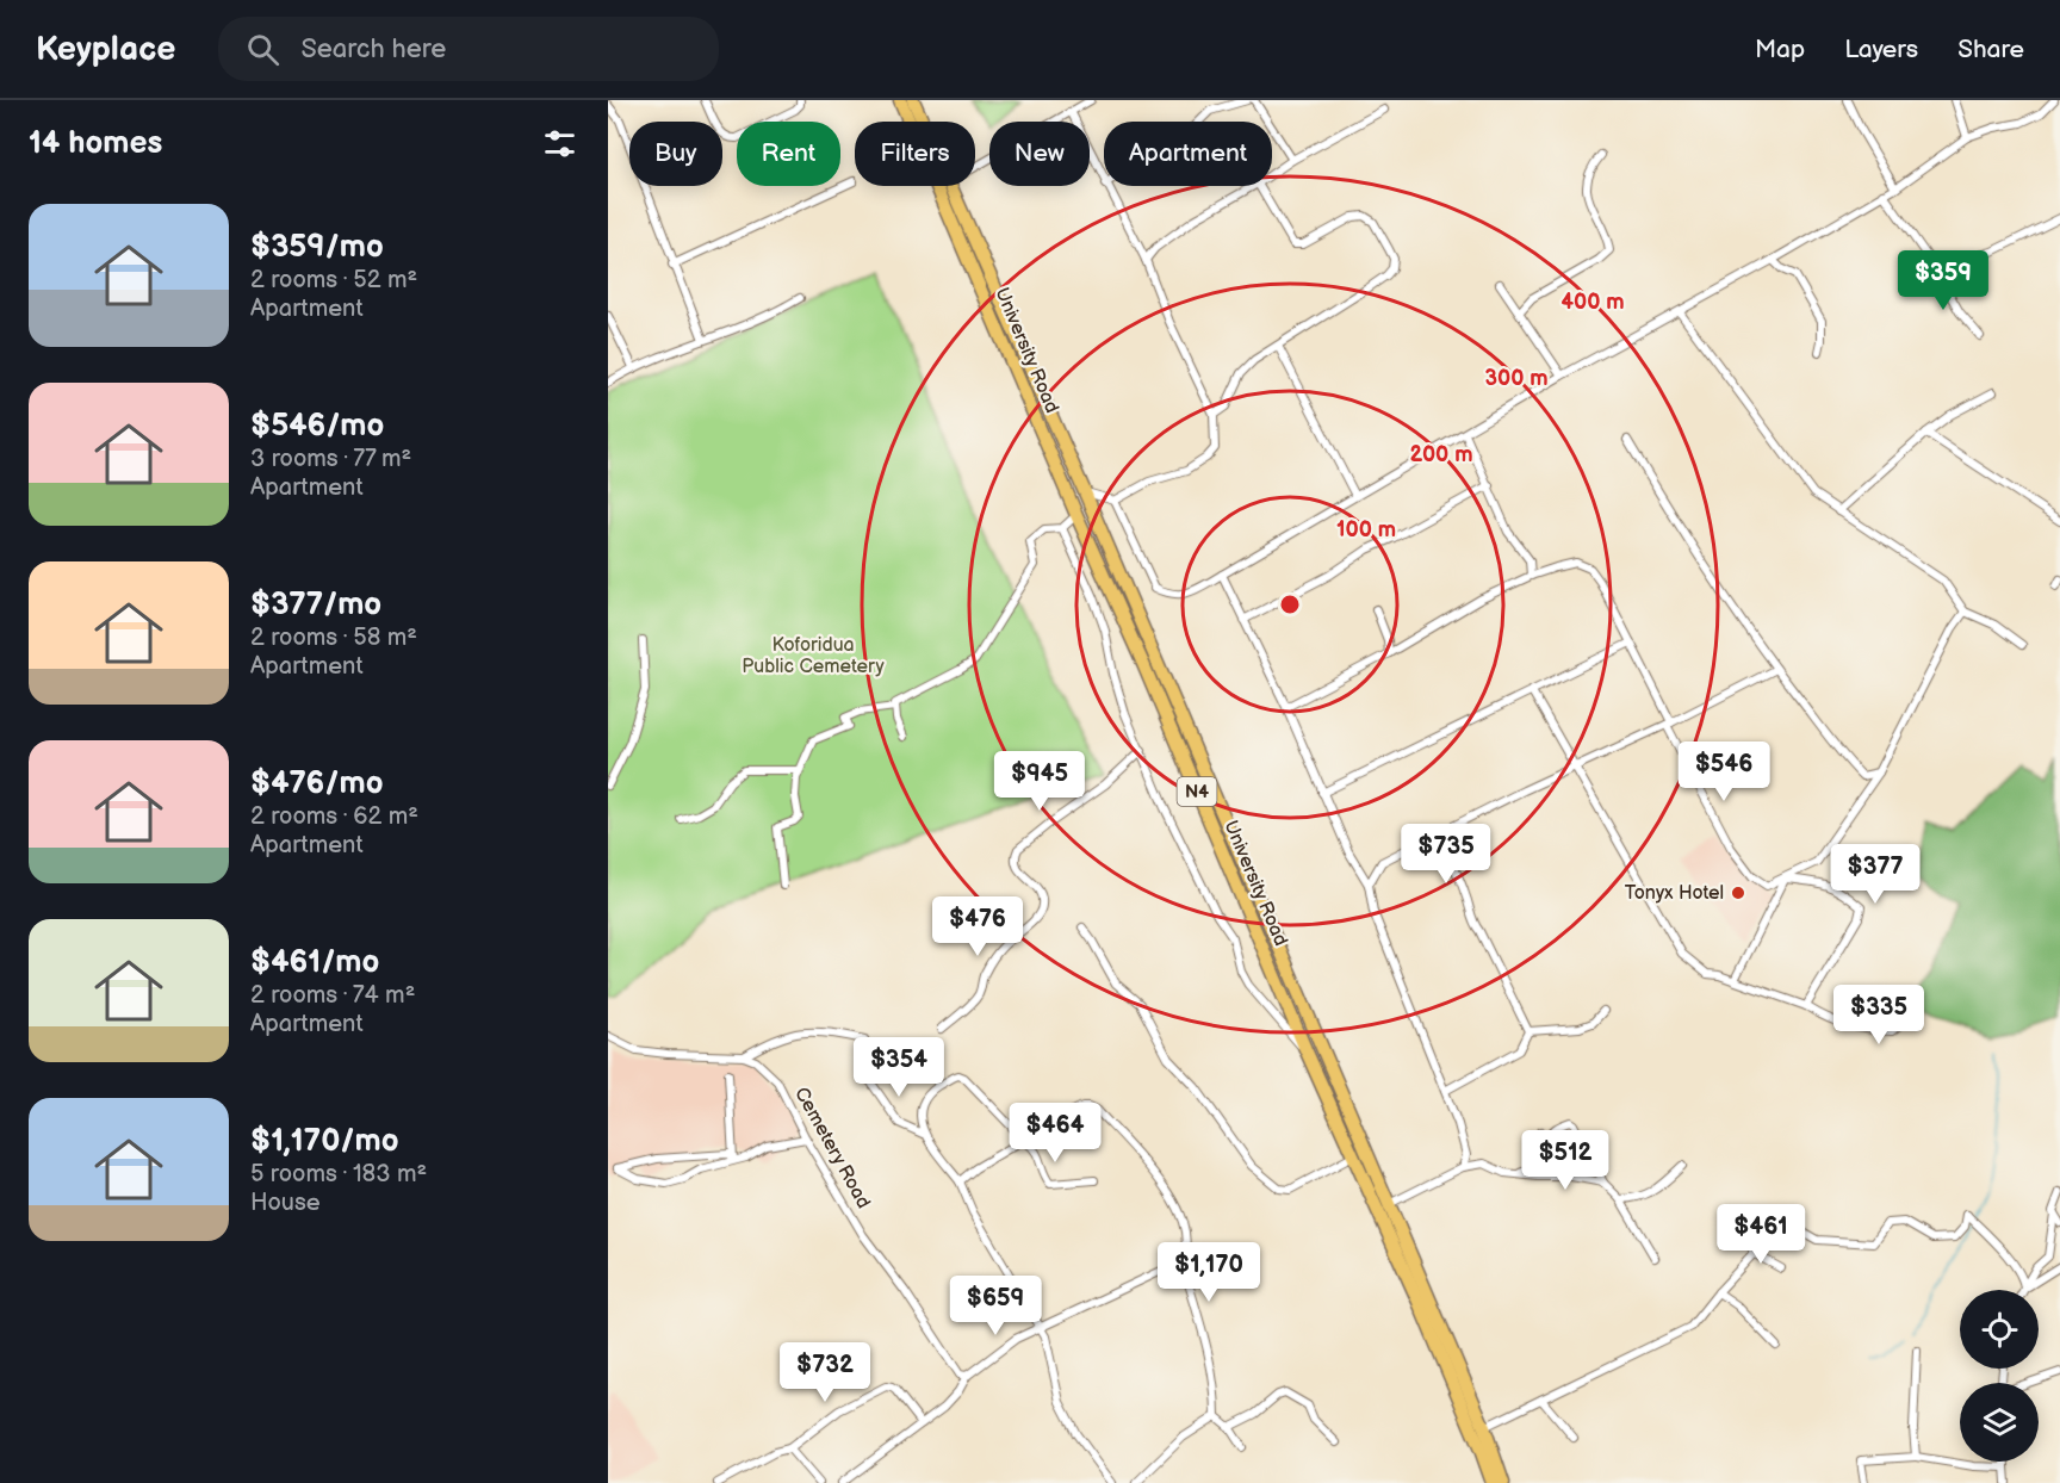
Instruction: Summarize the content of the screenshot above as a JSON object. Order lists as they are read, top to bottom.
{
  "streets": {
    "highway": ["University Road", "N4"],
    "street": ["Cemetery Road"]
  },
  "parks": ["Koforidua Public Cemetery"],
  "places": ["Tonyx Hotel"],
  "page": {
    "header": "Keyplace",
    "search": "Search here",
    "nav": ["Map", "Layers", "Share"],
    "heading": "14 homes",
    "chip": [
      "Buy",
      "Rent",
      "Filters",
      "New",
      "Apartment"
    ],
    "list": [
      {
        "name": "$359/mo",
        "note": "2 rooms · 52 m² · Apartment"
      },
      {
        "name": "$546/mo",
        "note": "3 rooms · 77 m² · Apartment"
      },
      {
        "name": "$377/mo",
        "note": "2 rooms · 58 m² · Apartment"
      },
      {
        "name": "$476/mo",
        "note": "2 rooms · 62 m² · Apartment"
      },
      {
        "name": "$461/mo",
        "note": "2 rooms · 74 m² · Apartment"
      },
      {
        "name": "$1,170/mo",
        "note": "5 rooms · 183 m² · House"
      }
    ],
    "price": [
      "$359",
      "$546",
      "$945",
      "$735",
      "$377",
      "$476",
      "$335",
      "$354",
      "$464",
      "$512",
      "$461",
      "$1,170",
      "$659",
      "$732"
    ]
  },
  "rings": [
    "400 m",
    "300 m",
    "200 m",
    "100 m"
  ]
}
